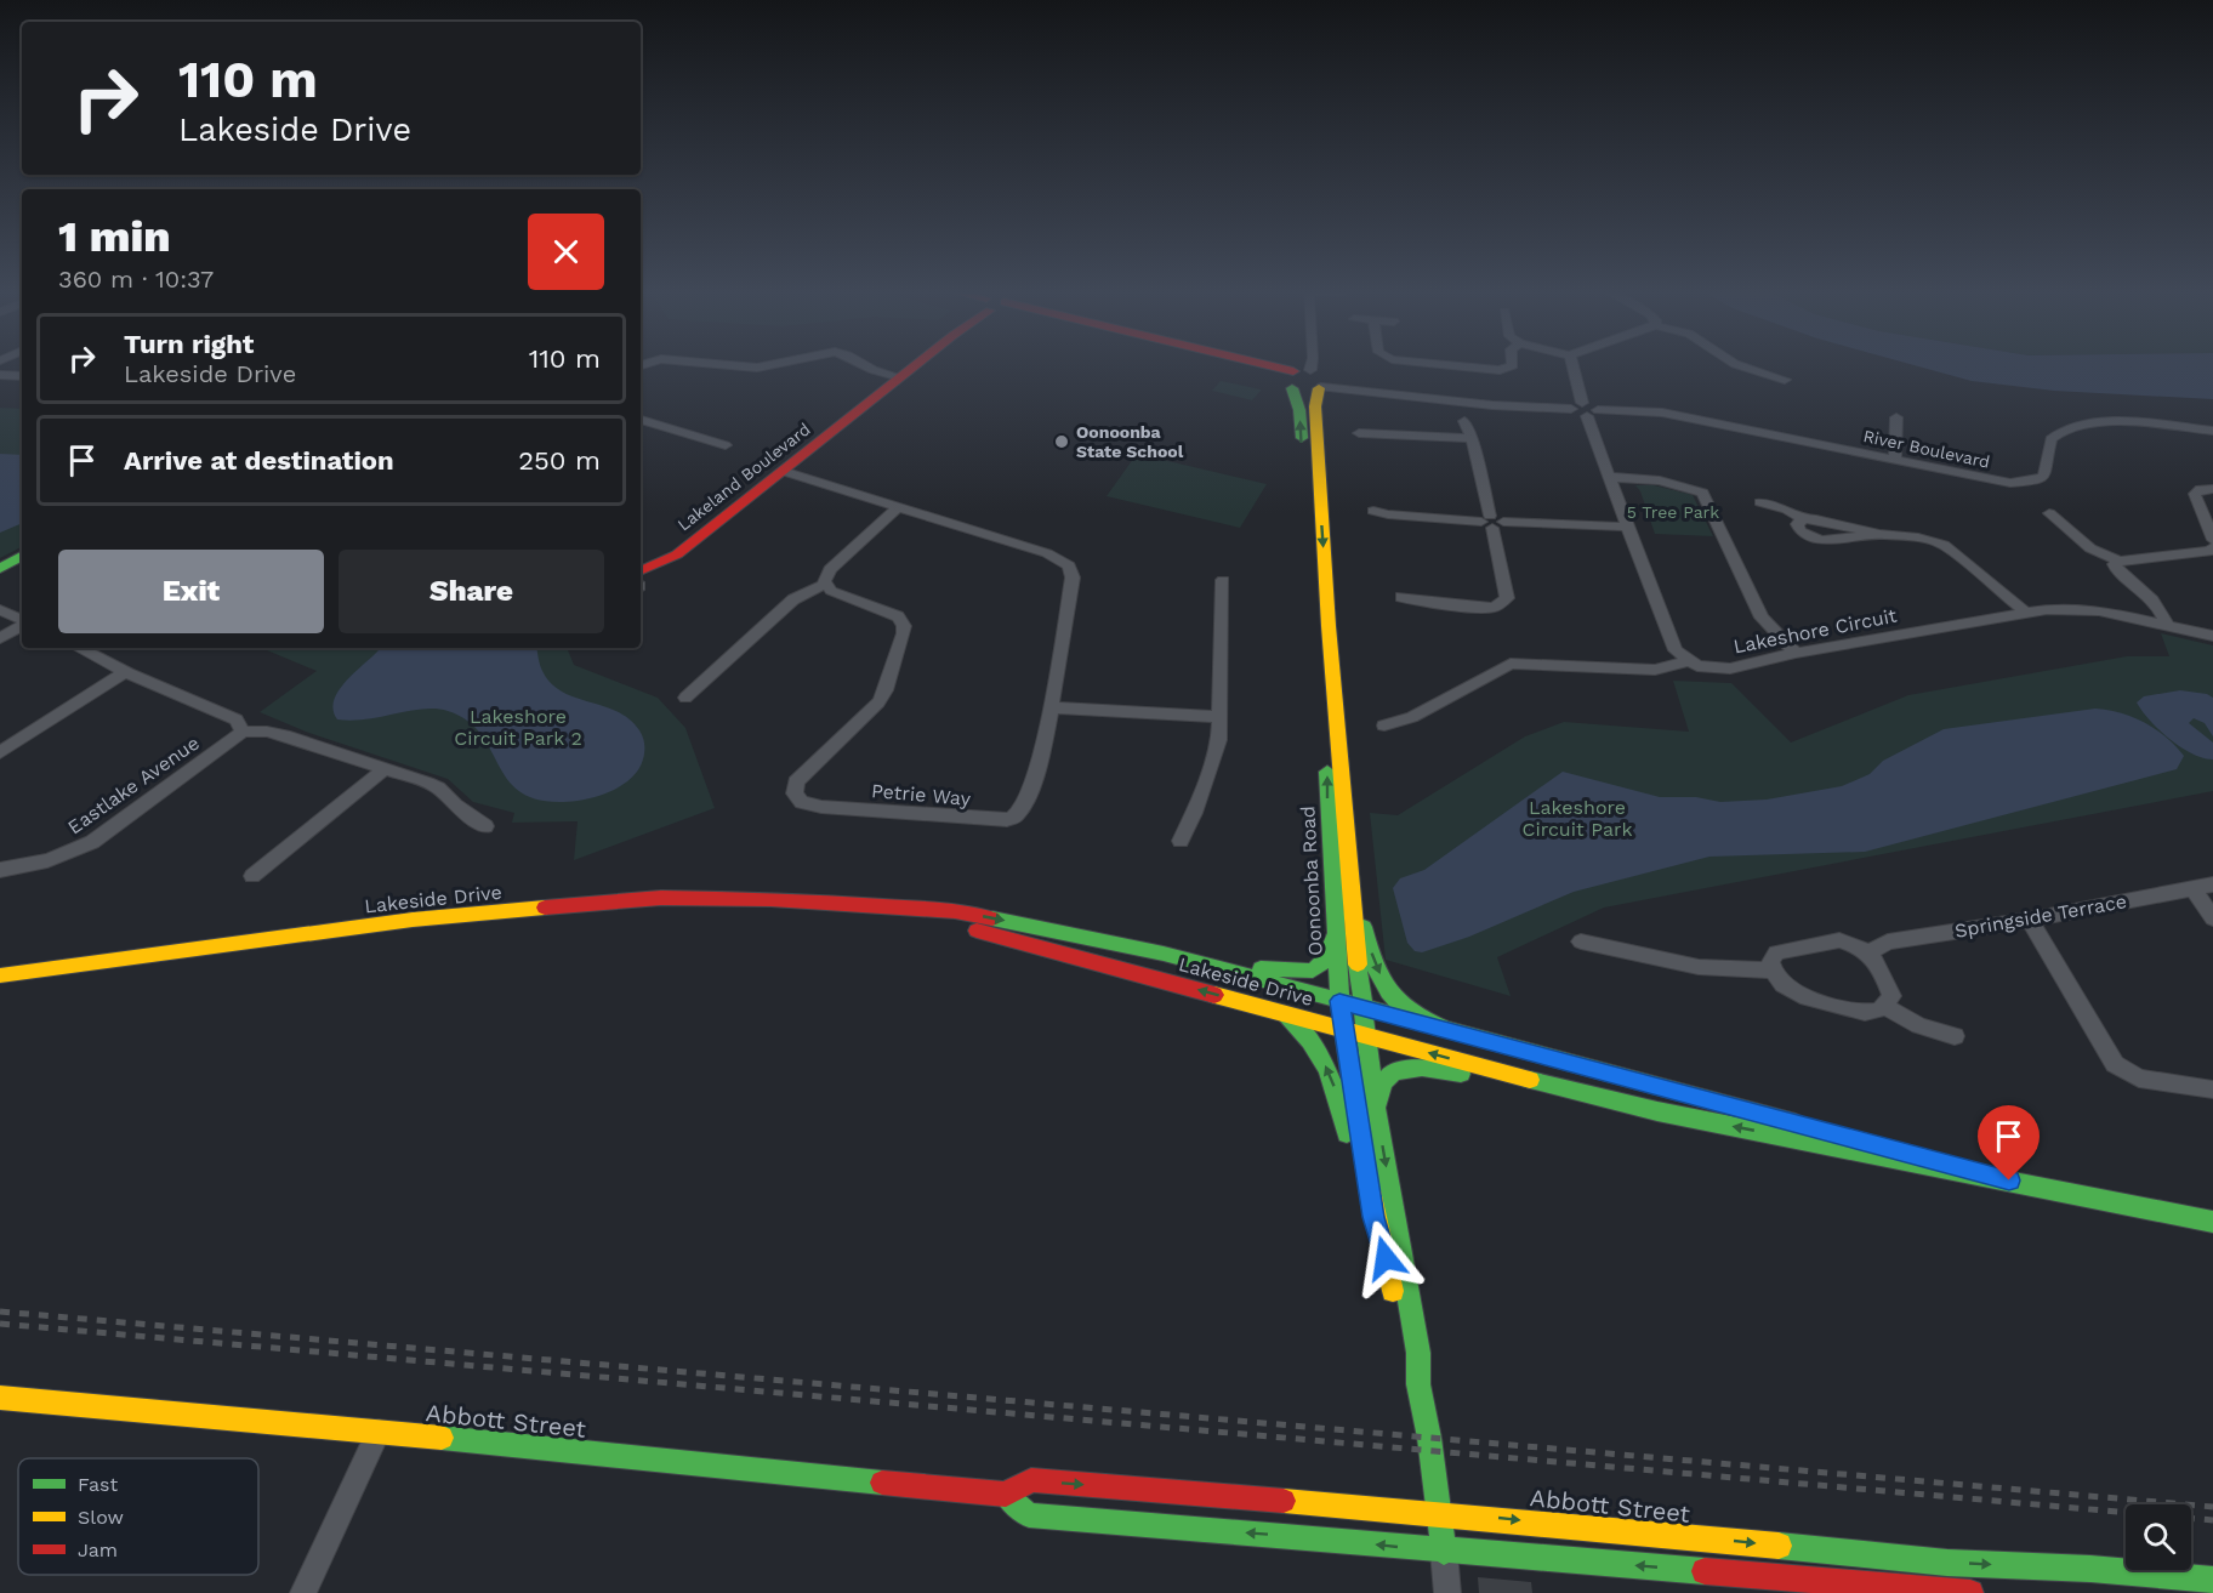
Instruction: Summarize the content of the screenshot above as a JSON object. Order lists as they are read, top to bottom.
{
  "streets": {
    "street": [
      "River Boulevard",
      "Lakeland Boulevard",
      "Lakeshore Circuit",
      "Eastlake Avenue",
      "Petrie Way",
      "Oonoonba Road",
      "Lakeside Drive",
      "Springside Terrace",
      "Abbott Street"
    ]
  },
  "crossings": [
    ["River Boulevard", "Oonoonba Road"],
    ["Lakeland Boulevard", "Petrie Way"],
    ["Oonoonba Road", "Lakeside Drive"],
    ["Oonoonba Road", "Abbott Street"]
  ],
  "parks": ["5 Tree Park", "Lakeshore Circuit Park 2", "Lakeshore Circuit Park"],
  "places": ["Oonoonba State School"],
  "legend": ["Fast", "Slow", "Jam"],
  "page": {
    "turn": ["110 m", "Lakeside Drive"],
    "heading": ["1 min", "360 m · 10:37"],
    "list": [
      {
        "name": "Turn right",
        "note": "Lakeside Drive",
        "value": "110 m"
      },
      {
        "name": "Arrive at destination",
        "value": "250 m"
      }
    ],
    "buttons": ["Exit", "Share"]
  }
}
